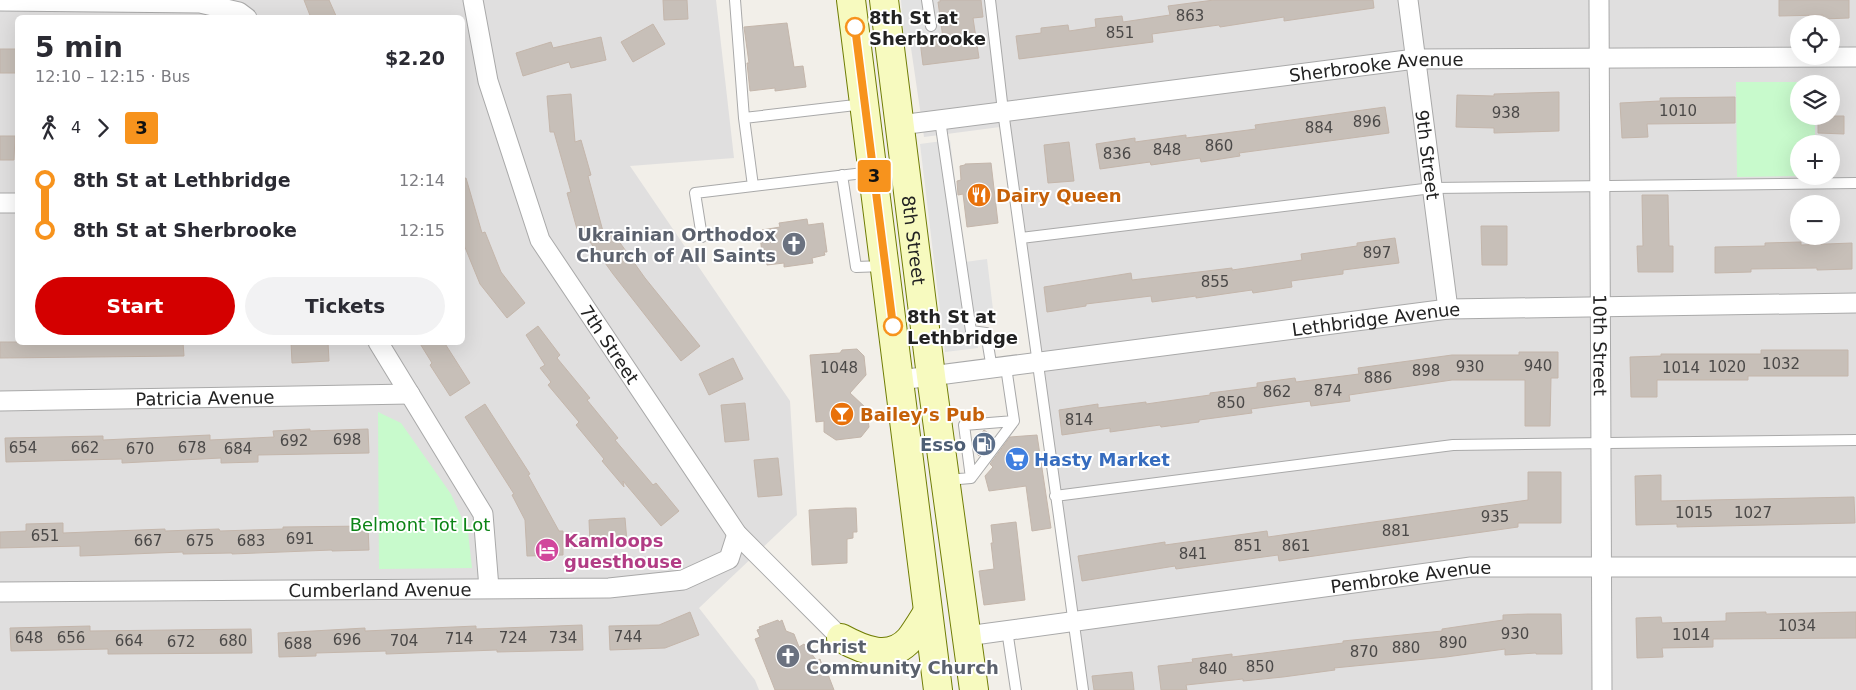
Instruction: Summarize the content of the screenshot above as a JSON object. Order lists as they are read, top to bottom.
{
  "streets": {
    "main road": ["8th Street"],
    "street": [
      "Sherbrooke Avenue",
      "9th Street",
      "Lethbridge Avenue",
      "7th Street",
      "10th Street",
      "Patricia Avenue",
      "Pembroke Avenue",
      "Cumberland Avenue"
    ]
  },
  "crossings": [
    ["Sherbrooke Avenue", "9th Street"],
    ["Sherbrooke Avenue", "8th Street"],
    ["Sherbrooke Avenue", "10th Street"],
    ["9th Street", "Lethbridge Avenue"],
    ["8th Street", "Lethbridge Avenue"],
    ["8th Street", "Pembroke Avenue"],
    ["Lethbridge Avenue", "10th Street"],
    ["7th Street", "Cumberland Avenue"],
    ["10th Street", "Pembroke Avenue"]
  ],
  "parks": ["Belmont Tot Lot"],
  "places": {
    "other": ["8th St at Sherbrooke", "8th St at Lethbridge"],
    "restaurant": ["Dairy Queen"],
    "church": ["Ukrainian Orthodox Church of All Saints", "Christ Community Church"],
    "bar": ["Bailey’s Pub"],
    "fuel station": ["Esso"],
    "supermarket": ["Hasty Market"],
    "hotel": ["Kamloops guesthouse"]
  },
  "lines": ["bus line 3"],
  "house_numbers": [
    "863",
    "851",
    "1010",
    "938",
    "896",
    "884",
    "860",
    "848",
    "836",
    "897",
    "855",
    "1032",
    "940",
    "930",
    "1020",
    "1048",
    "1014",
    "898",
    "886",
    "874",
    "862",
    "850",
    "814",
    "698",
    "692",
    "654",
    "662",
    "678",
    "670",
    "684",
    "1015",
    "1027",
    "935",
    "881",
    "651",
    "691",
    "667",
    "675",
    "683",
    "851",
    "861",
    "841",
    "1034",
    "930",
    "1014",
    "744",
    "648",
    "656",
    "724",
    "734",
    "714",
    "696",
    "664",
    "680",
    "704",
    "672",
    "890",
    "688",
    "880",
    "870",
    "850",
    "840"
  ],
  "page": {
    "on_map": "3",
    "map_buttons": ["+", "−"],
    "heading": ["5 min", "12:10 – 12:15 · Bus", "$2.20"],
    "legs": ["4", "3"],
    "list": [
      {
        "name": "8th St at Lethbridge",
        "value": "12:14"
      },
      {
        "name": "8th St at Sherbrooke",
        "value": "12:15"
      }
    ],
    "buttons": ["Start", "Tickets"]
  }
}
